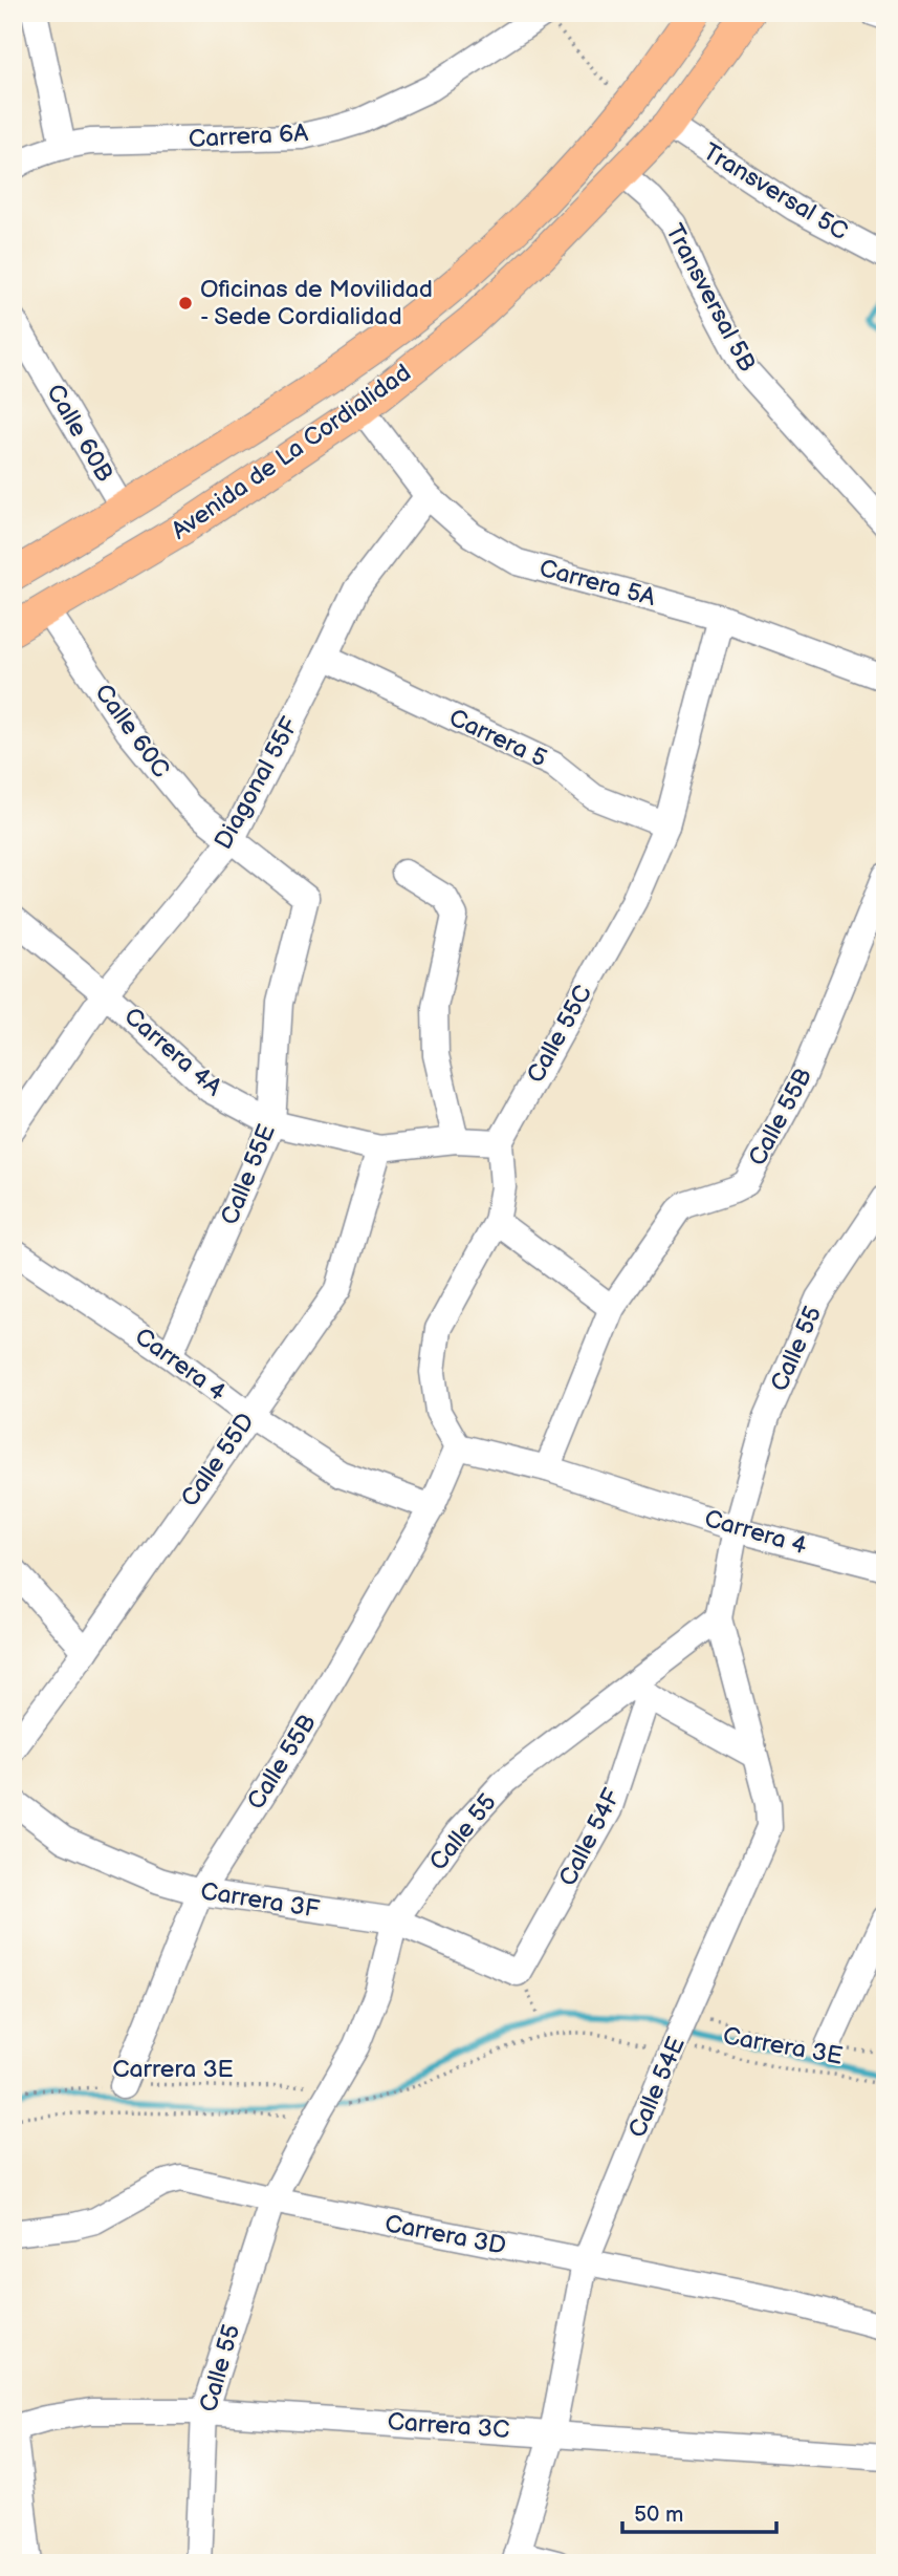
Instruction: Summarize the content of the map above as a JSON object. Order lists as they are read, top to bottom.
{
  "streets": {
    "main road": ["Avenida de La Cordialidad"],
    "street": [
      "Carrera 6A",
      "Transversal 5C",
      "Transversal 5B",
      "Calle 60B",
      "Carrera 5A",
      "Calle 60C",
      "Carrera 5",
      "Diagonal 55F",
      "Calle 55C",
      "Carrera 4A",
      "Calle 55B",
      "Calle 55E",
      "Calle 55",
      "Carrera 4",
      "Calle 55D",
      "Calle 54F",
      "Carrera 3F",
      "Calle 54E",
      "Carrera 3D",
      "Carrera 3C"
    ],
    "path": ["Carrera 3E"]
  },
  "crossings": [
    ["Transversal 5C", "Avenida de La Cordialidad"],
    ["Transversal 5B", "Avenida de La Cordialidad"],
    ["Calle 60B", "Avenida de La Cordialidad"],
    ["Avenida de La Cordialidad", "Carrera 5A"],
    ["Avenida de La Cordialidad", "Calle 60C"],
    ["Carrera 5A", "Diagonal 55F"],
    ["Carrera 5A", "Calle 55C"],
    ["Calle 60C", "Diagonal 55F"],
    ["Calle 60C", "Calle 55E"],
    ["Carrera 5", "Diagonal 55F"],
    ["Carrera 5", "Calle 55C"],
    ["Diagonal 55F", "Carrera 4A"],
    ["Calle 55C", "Carrera 4A"],
    ["Carrera 4A", "Calle 55E"],
    ["Carrera 4A", "Calle 55D"],
    ["Calle 55B", "Carrera 4"],
    ["Calle 55B", "Carrera 3F"],
    ["Calle 55B", "Carrera 3E"],
    ["Calle 55E", "Carrera 4"],
    ["Calle 55", "Carrera 4"],
    ["Calle 55", "Calle 54F"],
    ["Calle 55", "Carrera 3F"],
    ["Calle 55", "Carrera 3E"],
    ["Calle 55", "Calle 54E"],
    ["Calle 55", "Carrera 3D"],
    ["Calle 55", "Carrera 3C"],
    ["Carrera 4", "Calle 55D"],
    ["Calle 54F", "Carrera 3F"],
    ["Carrera 3E", "Calle 54E"],
    ["Calle 54E", "Carrera 3D"],
    ["Calle 54E", "Carrera 3C"]
  ],
  "places": ["Oficinas de Movilidad - Sede Cordialidad"],
  "scale_bar": "50 m"
}
